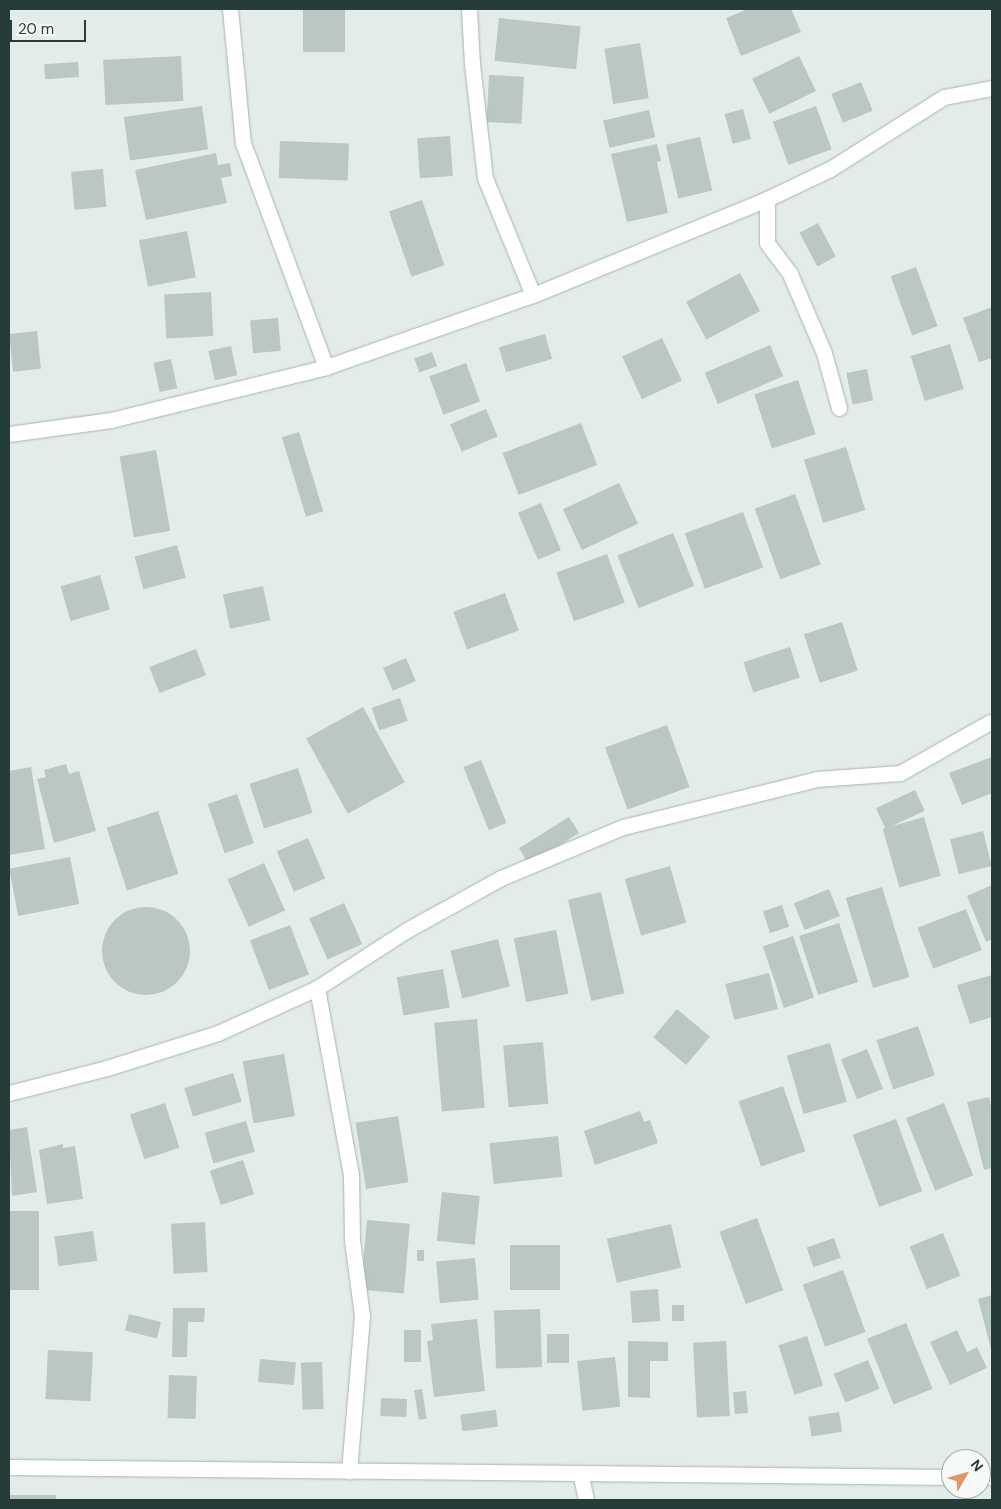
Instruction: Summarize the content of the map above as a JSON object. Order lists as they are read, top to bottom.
{
  "scale_bar": "20 m",
  "north": "top right"
}
